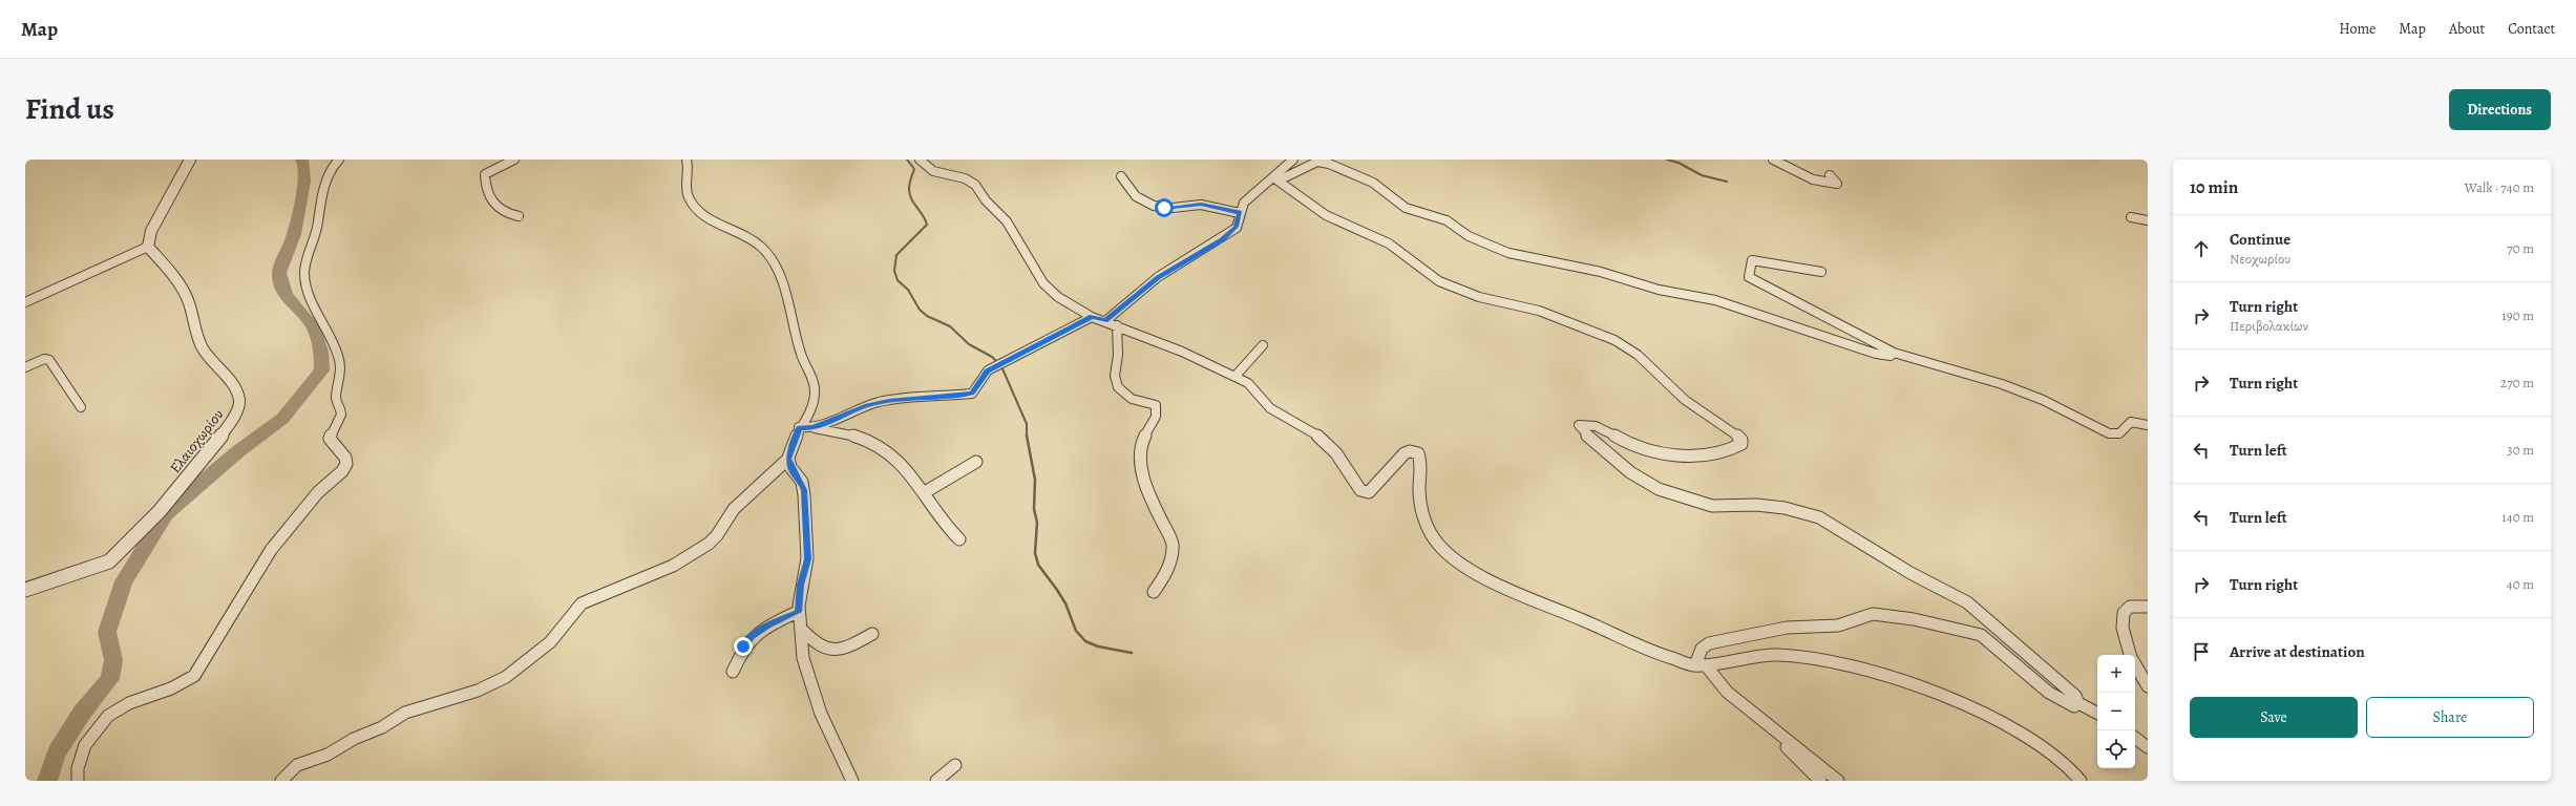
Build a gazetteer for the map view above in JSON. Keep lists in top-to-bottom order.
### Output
{
  "streets": {
    "street": ["Ελαιοχωρίου"]
  },
  "page": {
    "header": "Map",
    "nav": [
      "Home",
      "Map",
      "About",
      "Contact"
    ],
    "title": "Find us",
    "buttons": [
      "Directions",
      ["Save", "Share"]
    ],
    "heading": ["10 min", "Walk · 740 m"],
    "list": [
      ["Continue", "Νεοχωρίου", "70 m"],
      ["Turn right", "Περιβολακίων", "190 m"],
      ["Turn right", "270 m"],
      ["Turn left", "30 m"],
      ["Turn left", "140 m"],
      ["Turn right", "40 m"],
      "Arrive at destination"
    ],
    "map_buttons": ["+", "−"]
  }
}
